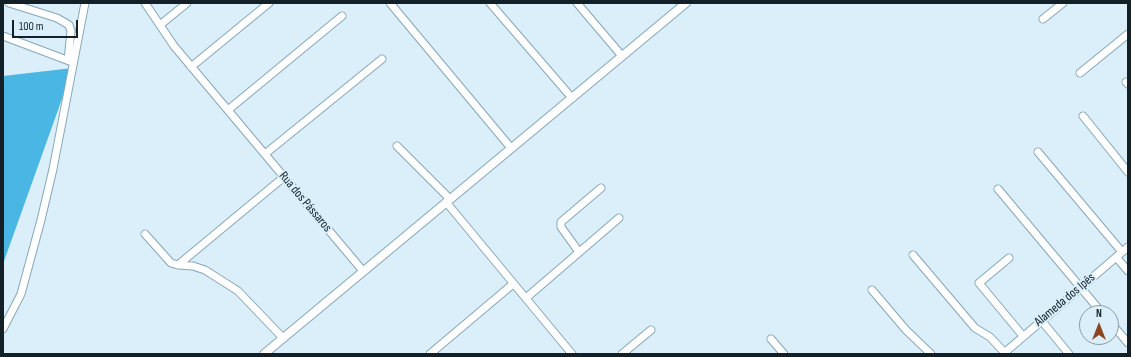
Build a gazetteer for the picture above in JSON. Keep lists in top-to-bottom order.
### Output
{
  "streets": {
    "street": ["Rua dos Pássaros", "Alameda dos Ipês"]
  },
  "scale_bar": "100 m",
  "north": "top"
}
